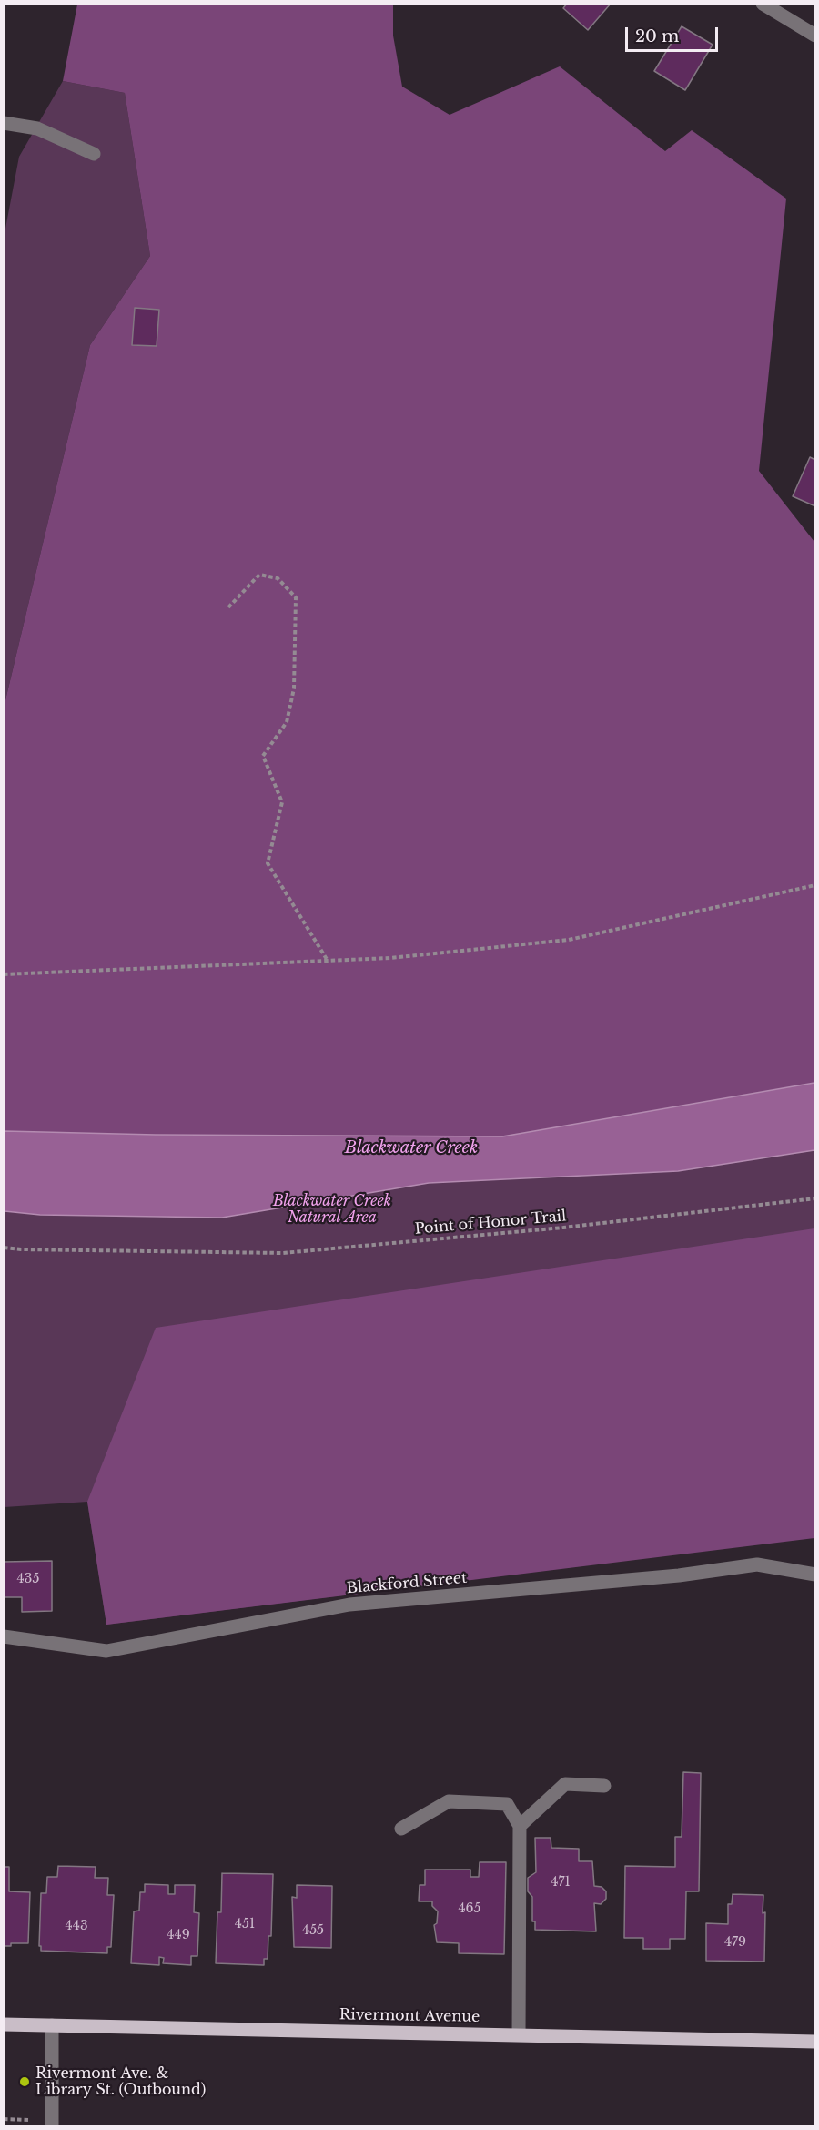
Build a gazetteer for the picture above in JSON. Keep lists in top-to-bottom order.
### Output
{
  "streets": {
    "main road": ["Rivermont Avenue"],
    "street": ["Blackford Street"],
    "path": ["Point of Honor Trail"]
  },
  "water": ["Blackwater Creek"],
  "parks": ["Blackwater Creek Natural Area"],
  "places": ["Rivermont Ave. & Library St. (Outbound)"],
  "house_numbers": [
    "435",
    "471",
    "465",
    "451",
    "443",
    "455",
    "449",
    "479"
  ],
  "scale_bar": "20 m"
}
